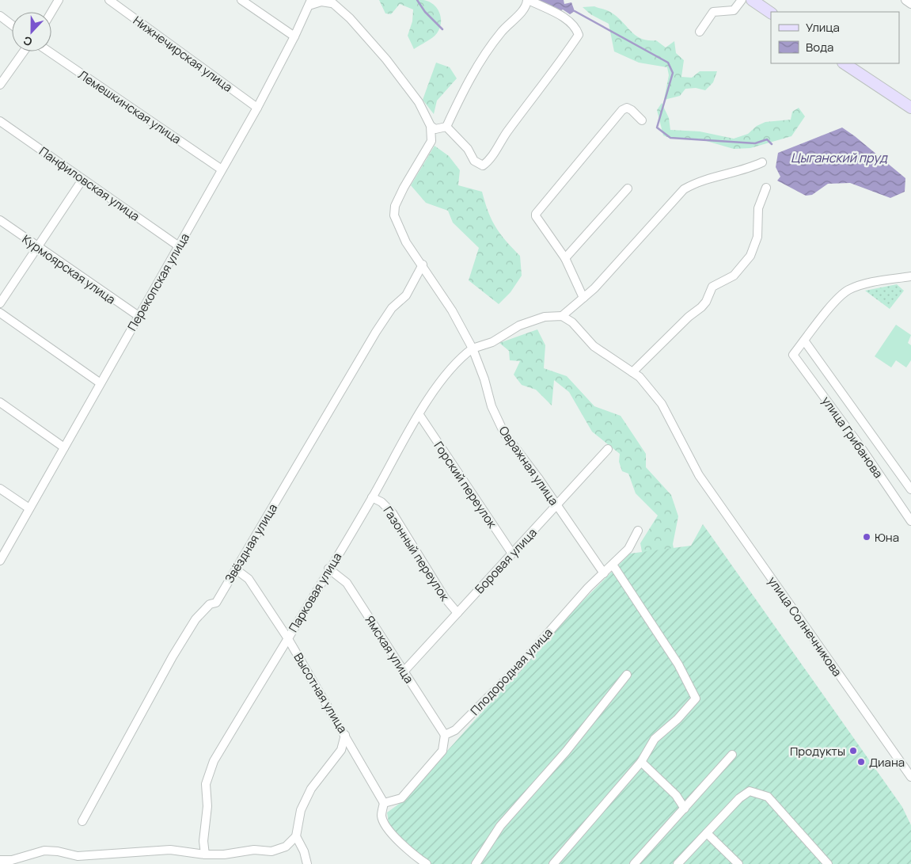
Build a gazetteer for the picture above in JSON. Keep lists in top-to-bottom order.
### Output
{
  "streets": {
    "street": [
      "Нижнечирская улица",
      "Лемешкинская улица",
      "Панфиловская улица",
      "Курмоярская улица",
      "Перекопская улица",
      "улица Грибанова",
      "Овражная улица",
      "Горский переулок",
      "Звёздная улица",
      "Газонный переулок",
      "Боровая улица",
      "Парковая улица",
      "улица Солнечникова",
      "Ямская улица",
      "Плодородная улица",
      "Высотная улица"
    ]
  },
  "crossings": [
    ["Нижнечирская улица", "Перекопская улица"],
    ["Лемешкинская улица", "Перекопская улица"],
    ["Панфиловская улица", "Перекопская улица"],
    ["Курмоярская улица", "Перекопская улица"],
    ["Овражная улица", "Звёздная улица"],
    ["Овражная улица", "Боровая улица"],
    ["Овражная улица", "Парковая улица"],
    ["Овражная улица", "Плодородная улица"],
    ["Горский переулок", "Боровая улица"],
    ["Горский переулок", "Парковая улица"],
    ["Звёздная улица", "Высотная улица"],
    ["Газонный переулок", "Боровая улица"],
    ["Газонный переулок", "Парковая улица"],
    ["Боровая улица", "Ямская улица"],
    ["Парковая улица", "Ямская улица"],
    ["Парковая улица", "Высотная улица"],
    ["Ямская улица", "Плодородная улица"]
  ],
  "water": ["Цыганский пруд"],
  "places": ["Юна", "Продукты", "Диана"],
  "legend": ["Улица", "Вода"],
  "north": "bottom"
}
